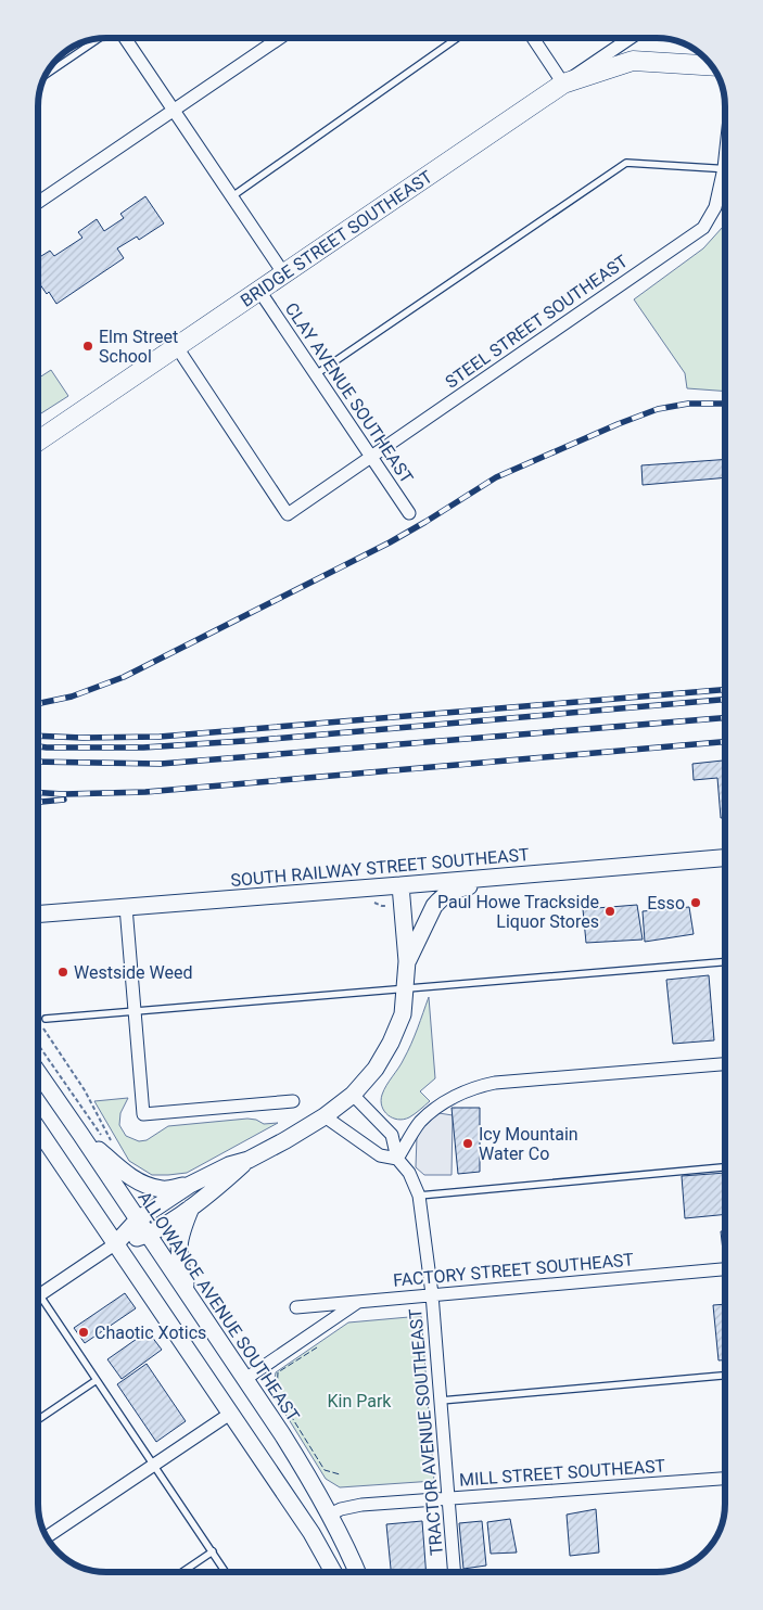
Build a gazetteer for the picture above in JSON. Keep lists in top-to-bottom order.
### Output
{
  "streets": {
    "main road": ["BRIDGE STREET SOUTHEAST"],
    "street": [
      "STEEL STREET SOUTHEAST",
      "CLAY AVENUE SOUTHEAST",
      "SOUTH RAILWAY STREET SOUTHEAST",
      "FACTORY STREET SOUTHEAST",
      "ALLOWANCE AVENUE SOUTHEAST",
      "TRACTOR AVENUE SOUTHEAST",
      "MILL STREET SOUTHEAST"
    ]
  },
  "crossings": [
    ["BRIDGE STREET SOUTHEAST", "STEEL STREET SOUTHEAST"],
    ["BRIDGE STREET SOUTHEAST", "CLAY AVENUE SOUTHEAST"],
    ["STEEL STREET SOUTHEAST", "CLAY AVENUE SOUTHEAST"],
    ["FACTORY STREET SOUTHEAST", "TRACTOR AVENUE SOUTHEAST"],
    ["ALLOWANCE AVENUE SOUTHEAST", "MILL STREET SOUTHEAST"],
    ["TRACTOR AVENUE SOUTHEAST", "MILL STREET SOUTHEAST"]
  ],
  "parks": ["Kin Park"],
  "places": [
    "Elm Street School",
    "Esso",
    "Paul Howe Trackside Liquor Stores",
    "Westside Weed",
    "Icy Mountain Water Co",
    "Chaotic Xotics"
  ]
}
